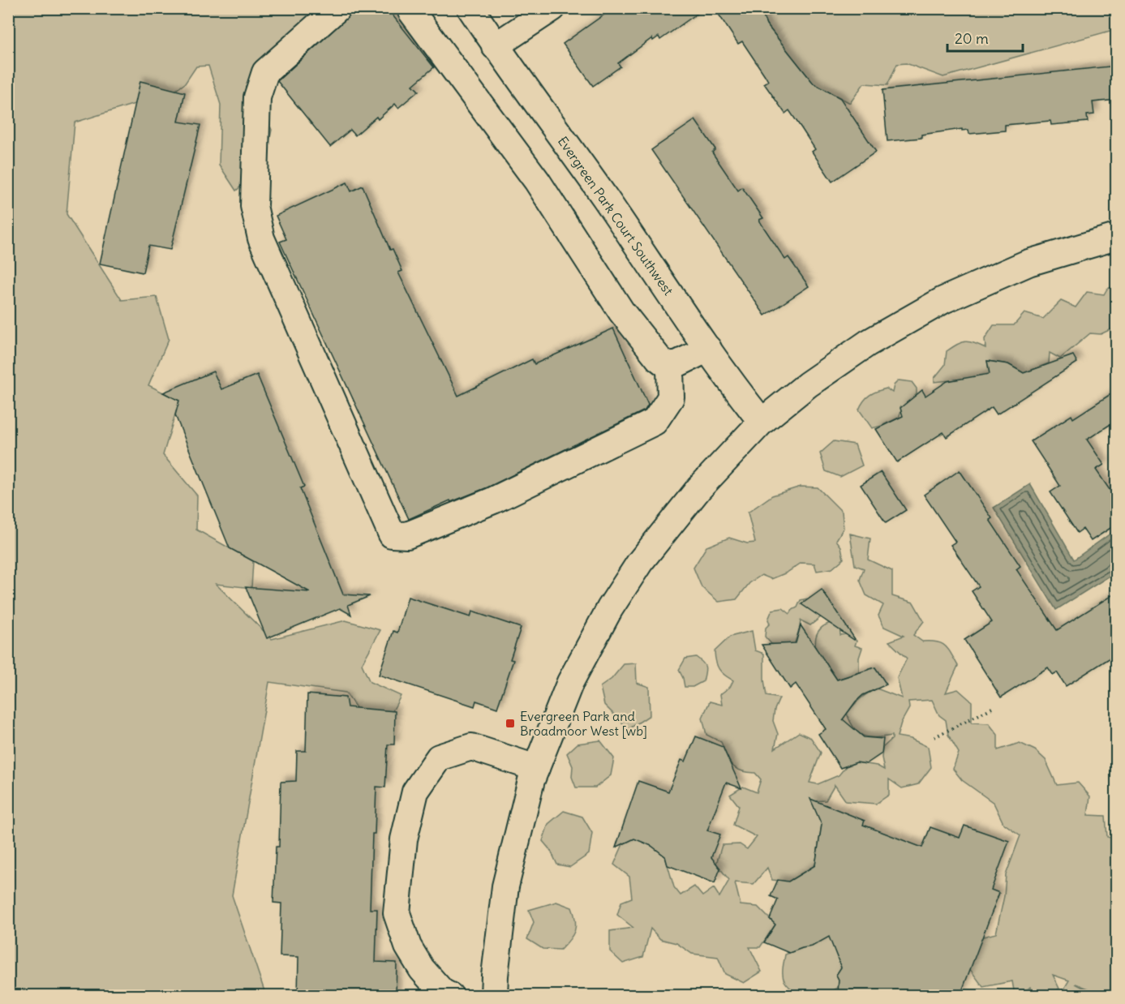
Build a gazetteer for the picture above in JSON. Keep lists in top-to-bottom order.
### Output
{
  "streets": {
    "street": ["Evergreen Park Court Southwest"]
  },
  "places": {
    "transit": ["Evergreen Park and Broadmoor West [wb]"]
  },
  "scale_bar": "20 m"
}
